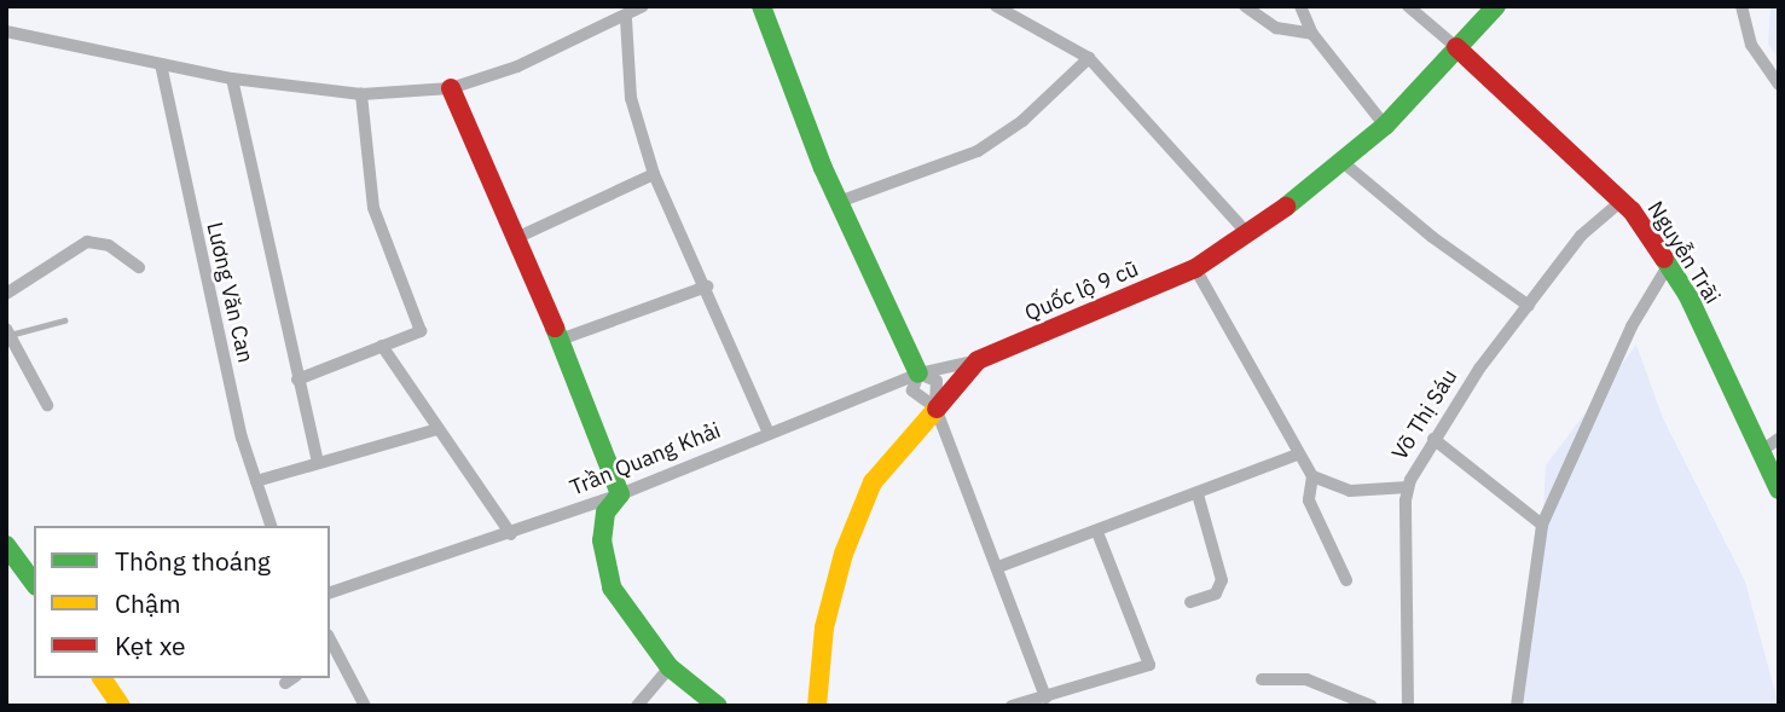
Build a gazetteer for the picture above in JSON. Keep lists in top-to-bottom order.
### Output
{
  "streets": {
    "street": [
      "Nguyễn Trãi",
      "Quốc lộ 9 cũ",
      "Lương Văn Can",
      "Võ Thị Sáu",
      "Trần Quang Khải"
    ]
  },
  "crossings": [
    ["Nguyễn Trãi", "Quốc lộ 9 cũ"],
    ["Nguyễn Trãi", "Võ Thị Sáu"],
    ["Quốc lộ 9 cũ", "Trần Quang Khải"]
  ],
  "legend": ["Thông thoáng", "Chậm", "Kẹt xe"]
}
